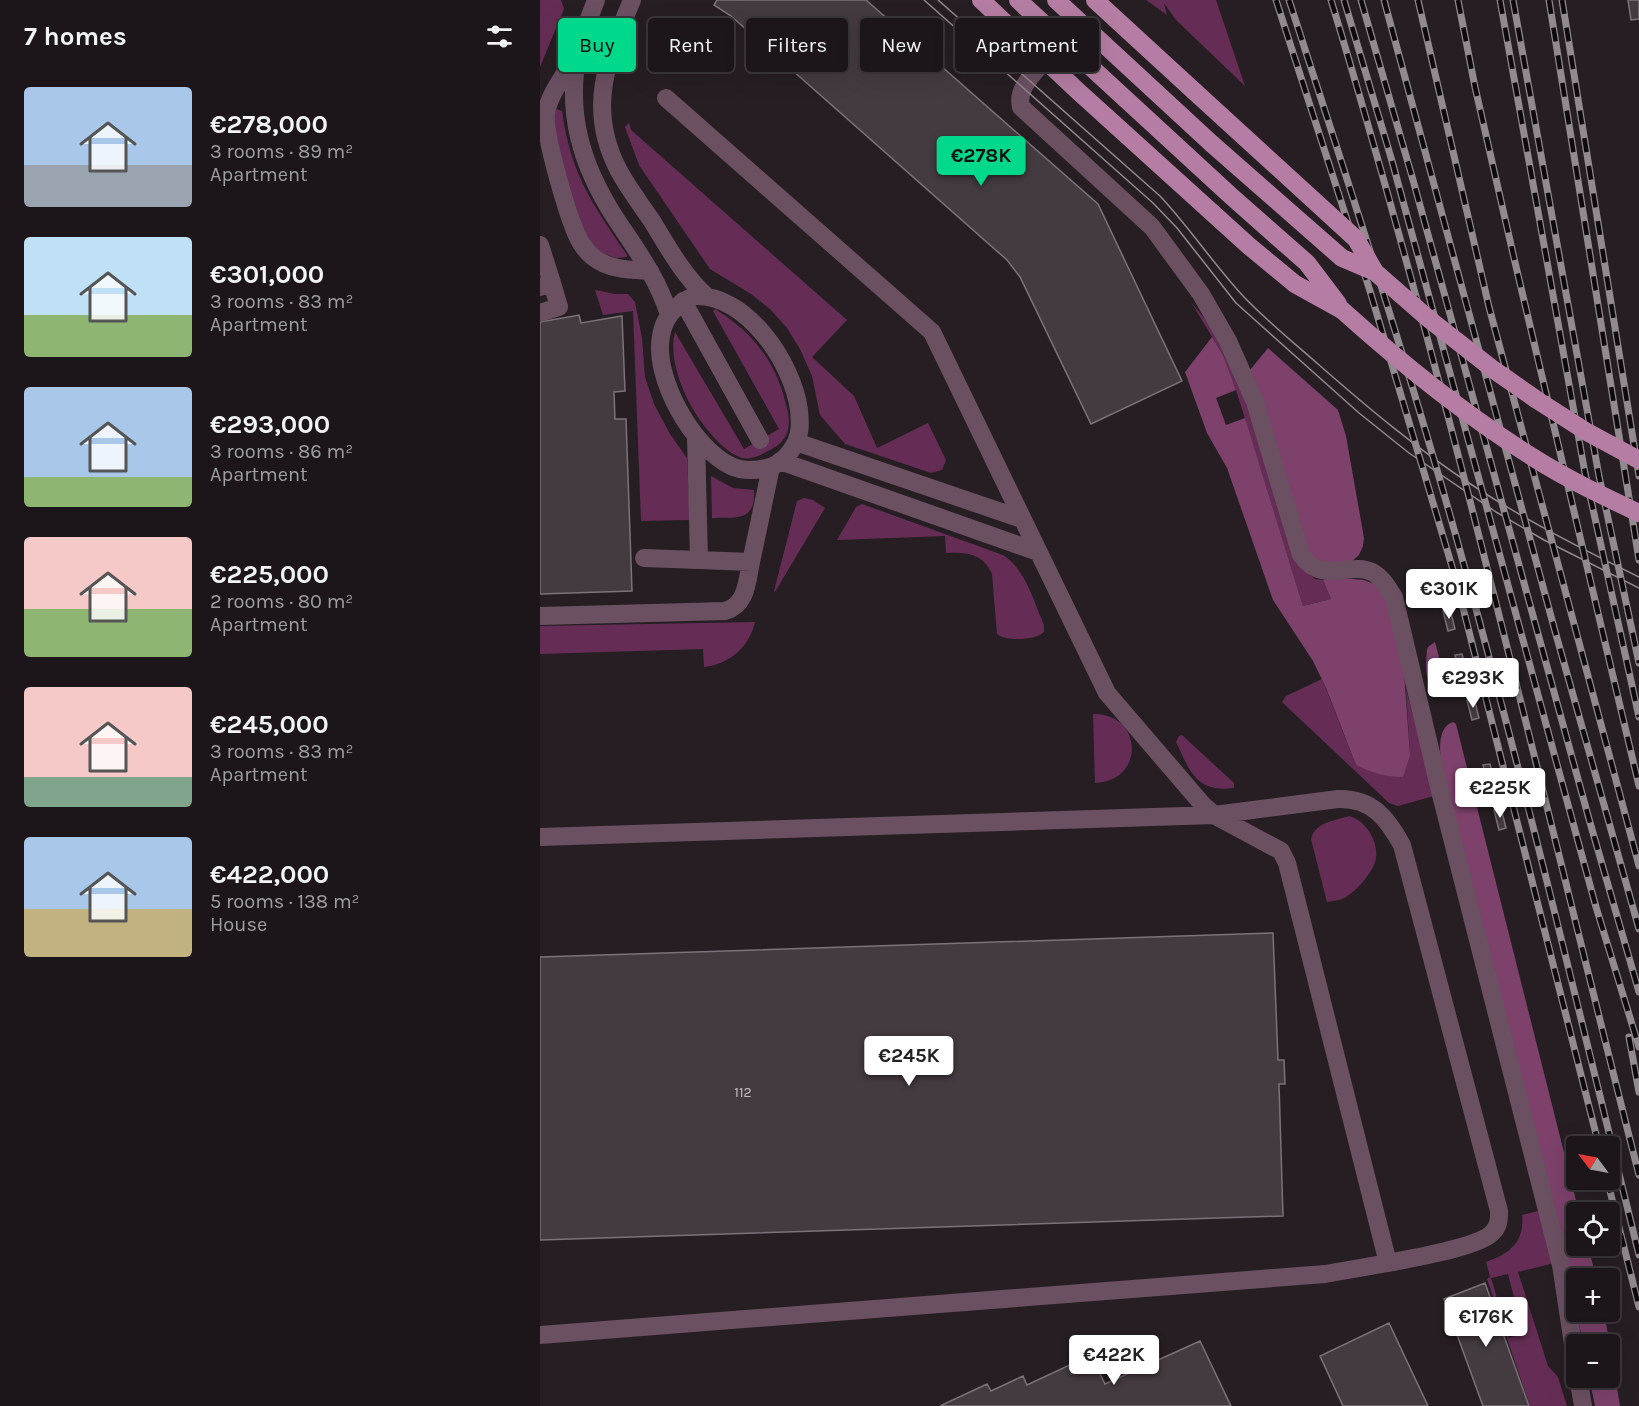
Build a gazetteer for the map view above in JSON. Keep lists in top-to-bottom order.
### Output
{
  "house_numbers": ["112"],
  "north": "top left",
  "page": {
    "heading": "7 homes",
    "chip": [
      "Buy",
      "Rent",
      "Filters",
      "New",
      "Apartment"
    ],
    "list": [
      {
        "name": "€278,000",
        "note": "3 rooms · 89 m² · Apartment"
      },
      {
        "name": "€301,000",
        "note": "3 rooms · 83 m² · Apartment"
      },
      {
        "name": "€293,000",
        "note": "3 rooms · 86 m² · Apartment"
      },
      {
        "name": "€225,000",
        "note": "2 rooms · 80 m² · Apartment"
      },
      {
        "name": "€245,000",
        "note": "3 rooms · 83 m² · Apartment"
      },
      {
        "name": "€422,000",
        "note": "5 rooms · 138 m² · House"
      }
    ],
    "price": [
      "€278K",
      "€301K",
      "€293K",
      "€225K",
      "€245K",
      "€176K",
      "€422K"
    ],
    "map_buttons": ["+", "−"]
  }
}
